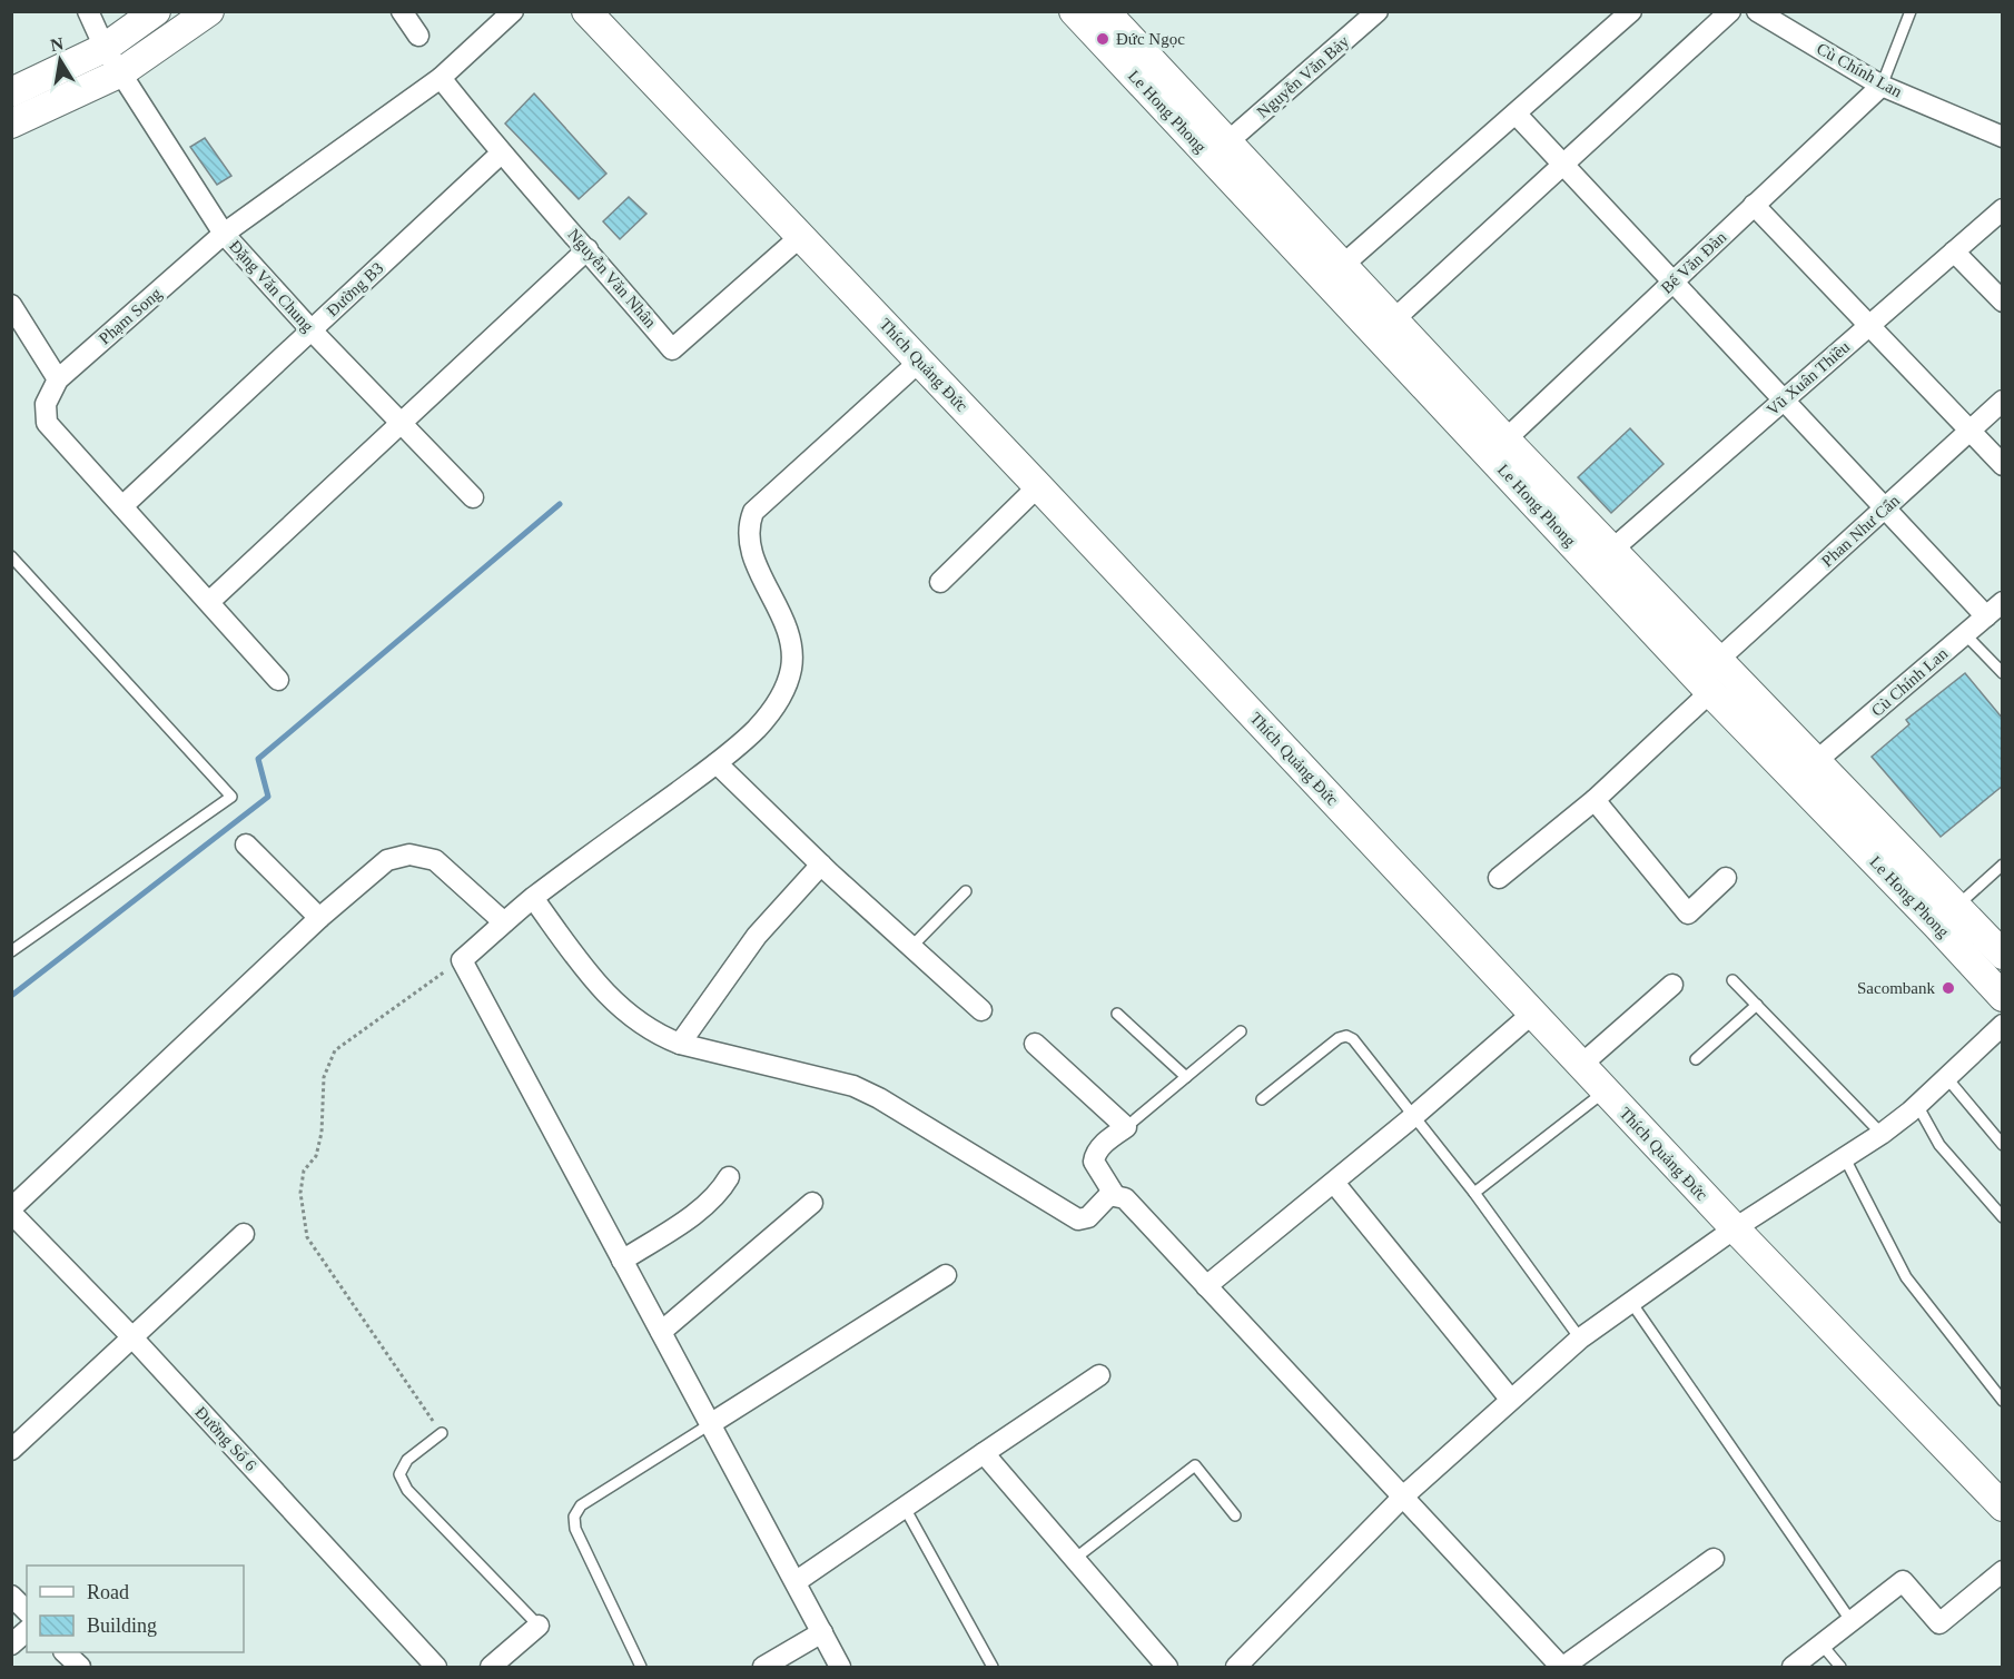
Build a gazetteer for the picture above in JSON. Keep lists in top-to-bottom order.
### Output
{
  "streets": {
    "main road": ["Le Hong Phong", "Thích Quảng Đức"],
    "street": [
      "Cù Chính Lan",
      "Nguyễn Văn Bảy",
      "Bế Văn Đàn",
      "Nguyễn Văn Nhân",
      "Đặng Văn Chung",
      "Đường B3",
      "Phạm Song",
      "Vũ Xuân Thiều",
      "Phan Như Cẩn",
      "Đường Số 6"
    ]
  },
  "crossings": [
    ["Cù Chính Lan", "Le Hong Phong"],
    ["Cù Chính Lan", "Bế Văn Đàn"],
    ["Nguyễn Văn Bảy", "Le Hong Phong"],
    ["Le Hong Phong", "Bế Văn Đàn"],
    ["Le Hong Phong", "Vũ Xuân Thiều"],
    ["Le Hong Phong", "Phan Như Cẩn"],
    ["Nguyễn Văn Nhân", "Đường B3"],
    ["Nguyễn Văn Nhân", "Phạm Song"],
    ["Nguyễn Văn Nhân", "Thích Quảng Đức"],
    ["Đặng Văn Chung", "Đường B3"],
    ["Đặng Văn Chung", "Phạm Song"],
    ["Đường B3", "Phạm Song"]
  ],
  "places": ["Đức Ngọc", "Sacombank"],
  "legend": ["Road", "Building"],
  "north": "top"
}
